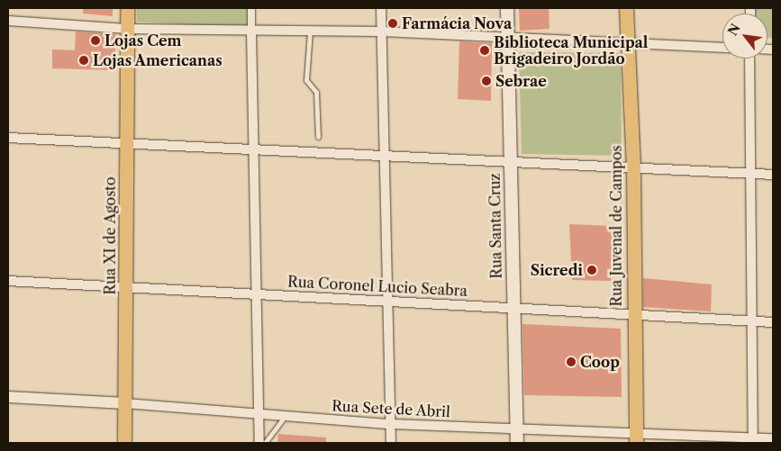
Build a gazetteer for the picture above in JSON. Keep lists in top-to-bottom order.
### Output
{
  "streets": {
    "main road": ["Rua Santa Cruz", "Rua Juvenal de Campos", "Rua XI de Agosto"],
    "street": ["Rua Coronel Lucio Seabra", "Rua Sete de Abril"]
  },
  "crossings": [
    ["Rua Santa Cruz", "Rua Coronel Lucio Seabra"],
    ["Rua Santa Cruz", "Rua Sete de Abril"],
    ["Rua Juvenal de Campos", "Rua Coronel Lucio Seabra"],
    ["Rua Juvenal de Campos", "Rua Sete de Abril"],
    ["Rua XI de Agosto", "Rua Coronel Lucio Seabra"],
    ["Rua XI de Agosto", "Rua Sete de Abril"]
  ],
  "places": [
    "Farmácia Nova",
    "Lojas Cem",
    "Biblioteca Municipal Brigadeiro Jordão",
    "Lojas Americanas",
    "Sebrae",
    "Sicredi",
    "Coop"
  ],
  "north": "top left"
}
